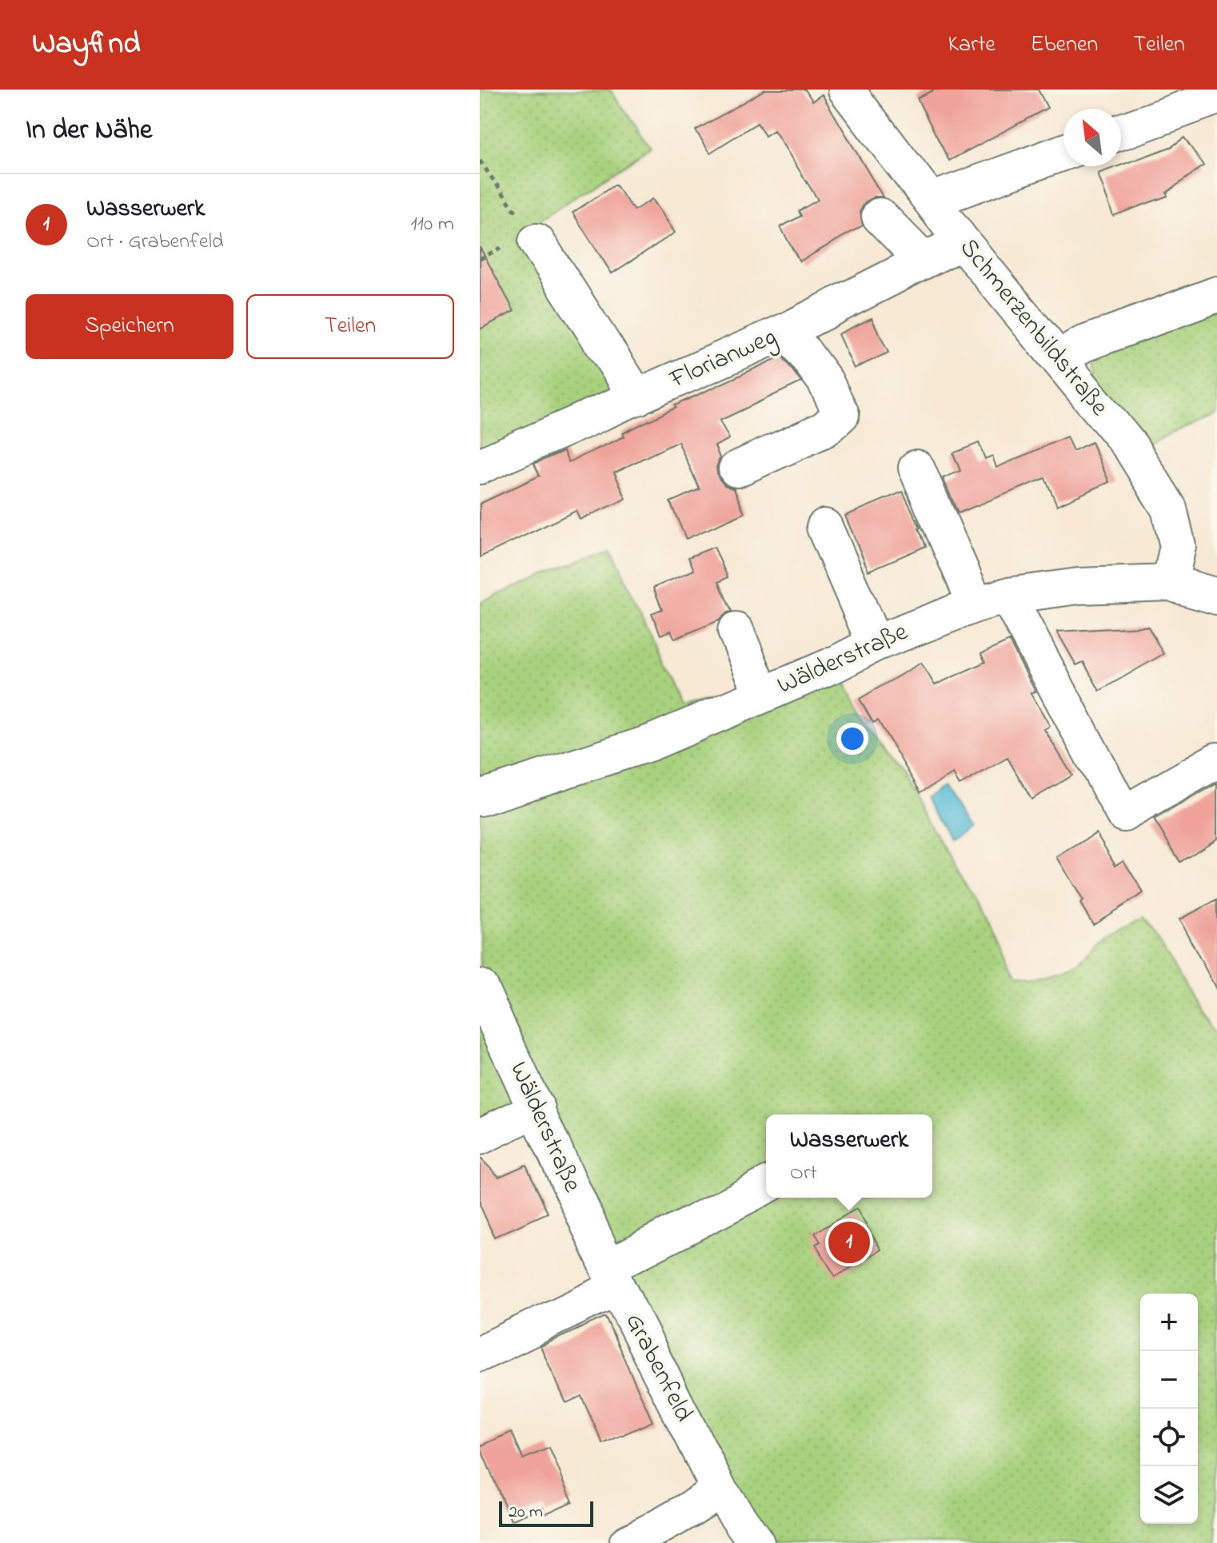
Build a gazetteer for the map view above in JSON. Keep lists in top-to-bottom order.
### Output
{
  "streets": {
    "street": [
      "Schmerzenbildstraße",
      "Florianweg",
      "Wälderstraße",
      "Grabenfeld"
    ]
  },
  "crossings": [
    ["Schmerzenbildstraße", "Florianweg"],
    ["Schmerzenbildstraße", "Wälderstraße"],
    ["Wälderstraße", "Grabenfeld"]
  ],
  "scale_bar": "20 m",
  "north": "top left",
  "page": {
    "header": "Wayfind",
    "nav": ["Karte", "Ebenen", "Teilen"],
    "heading": "In der Nähe",
    "list": [
      {
        "mark": "1",
        "name": "Wasserwerk",
        "note": "Ort · Grabenfeld",
        "value": "110 m"
      }
    ],
    "buttons": ["Speichern", "Teilen"],
    "popup": ["Wasserwerk", "Ort"],
    "pins": "1",
    "map_buttons": ["+", "−"],
    "scale": "20 m"
  }
}
